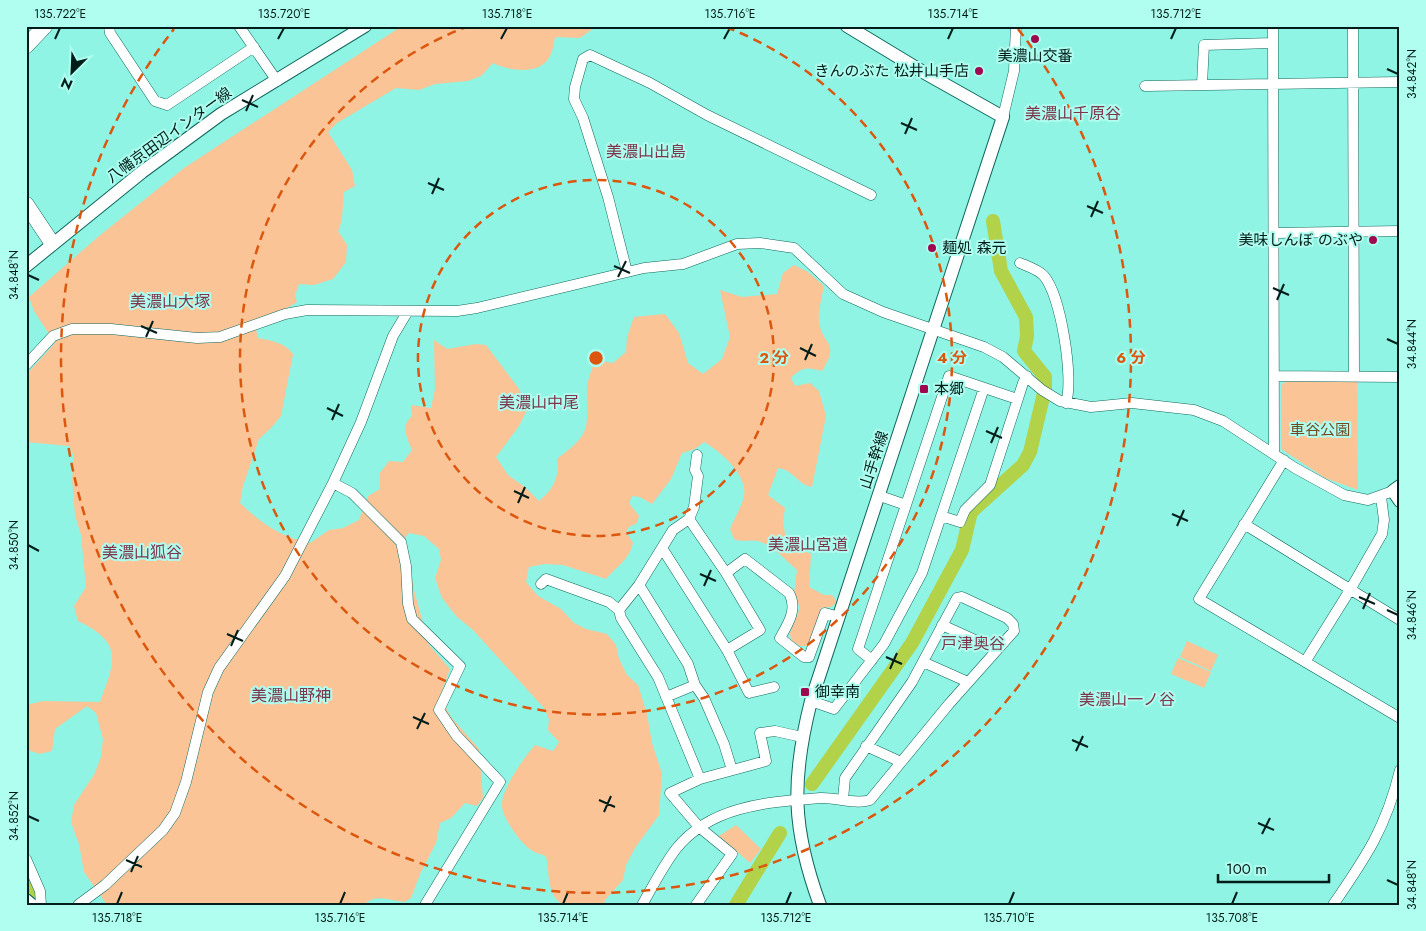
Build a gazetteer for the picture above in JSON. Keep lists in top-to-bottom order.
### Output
{
  "streets": {
    "main road": ["八幡京田辺インター線", "山手幹線"]
  },
  "districts": [
    "美濃山千原谷",
    "美濃山出島",
    "美濃山大塚",
    "美濃山中尾",
    "美濃山宮道",
    "美濃山狐谷",
    "戸津奥谷",
    "美濃山野神",
    "美濃山一ノ谷"
  ],
  "parks": ["車谷公園"],
  "places": {
    "other": [
      "美濃山交番",
      "きんのぶた 松井山手店",
      "美味しんぼ のぶや",
      "麺処 森元"
    ],
    "transit": ["本郷", "御幸南"]
  },
  "scale_bar": "100 m",
  "north": "bottom left",
  "coordinates": [
    "135.722°E",
    "135.720°E",
    "135.718°E",
    "135.716°E",
    "135.714°E",
    "135.712°E",
    "34.842°N",
    "34.848°N",
    "34.844°N",
    "34.850°N",
    "34.846°N",
    "34.852°N",
    "135.710°E",
    "135.708°E"
  ],
  "rings": ["2 分", "4 分", "6 分"]
}
